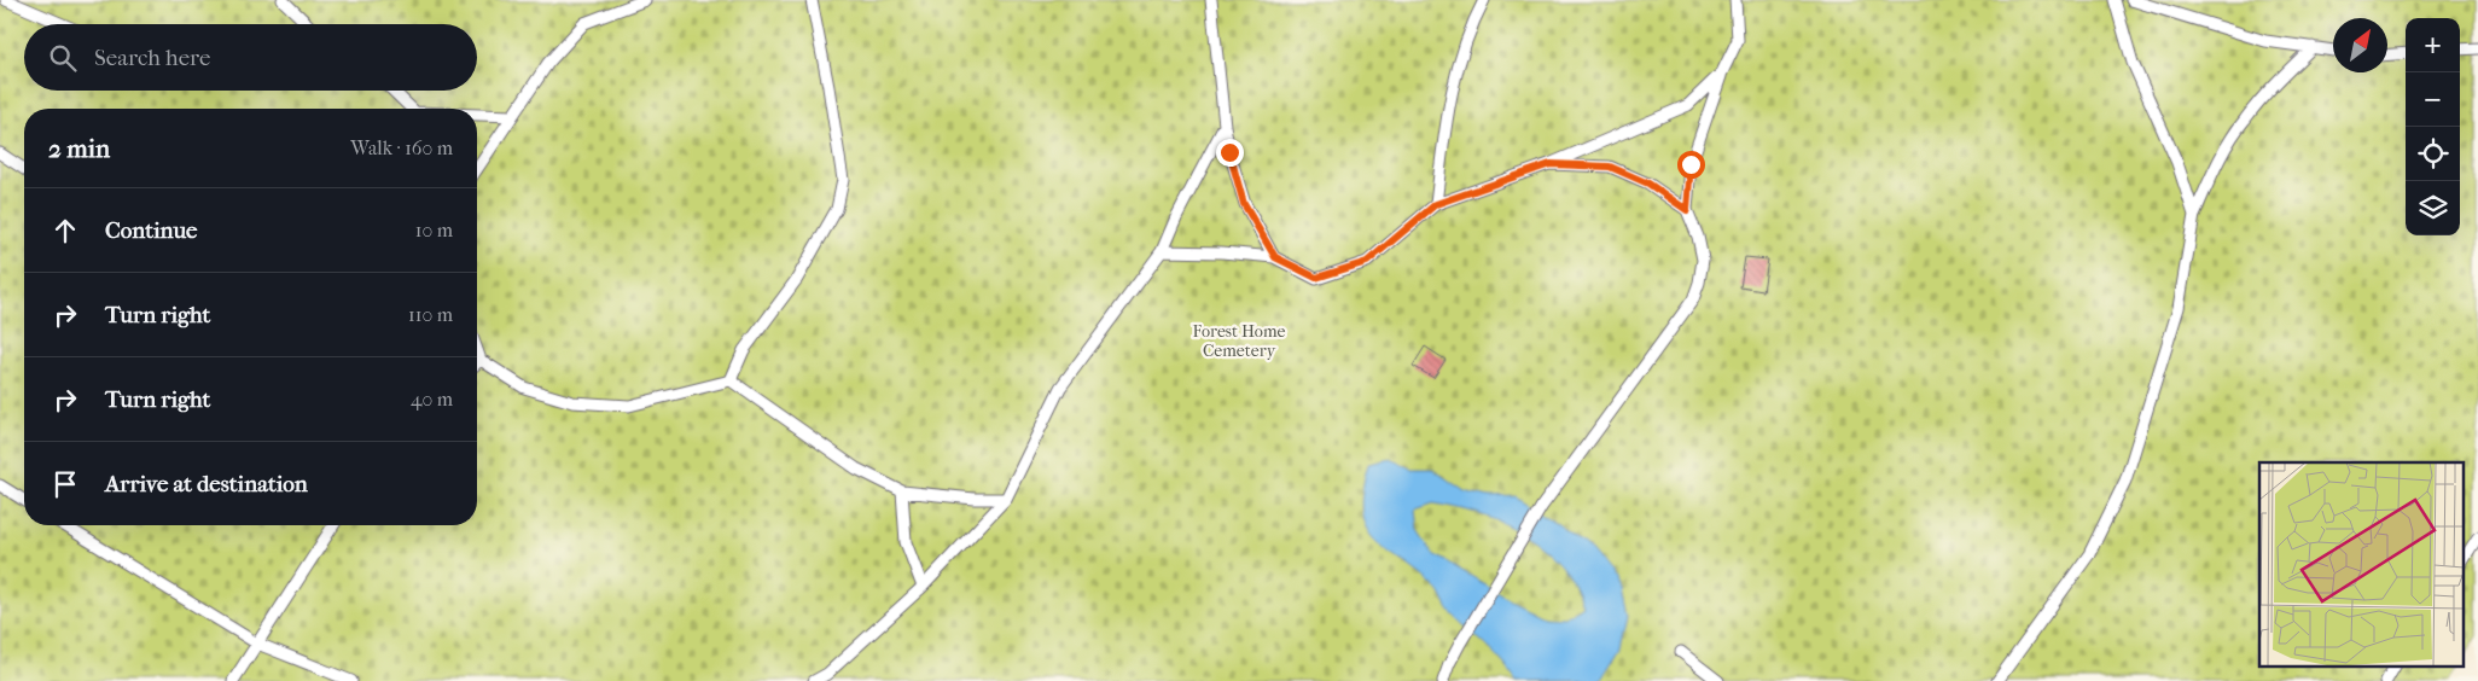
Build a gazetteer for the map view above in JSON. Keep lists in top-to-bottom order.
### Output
{
  "parks": ["Forest Home Cemetery"],
  "north": "top right",
  "page": {
    "map_buttons": ["+", "−"],
    "search": "Search here",
    "heading": ["2 min", "Walk · 160 m"],
    "list": [
      ["Continue", "10 m"],
      ["Turn right", "110 m"],
      ["Turn right", "40 m"],
      "Arrive at destination"
    ]
  }
}
